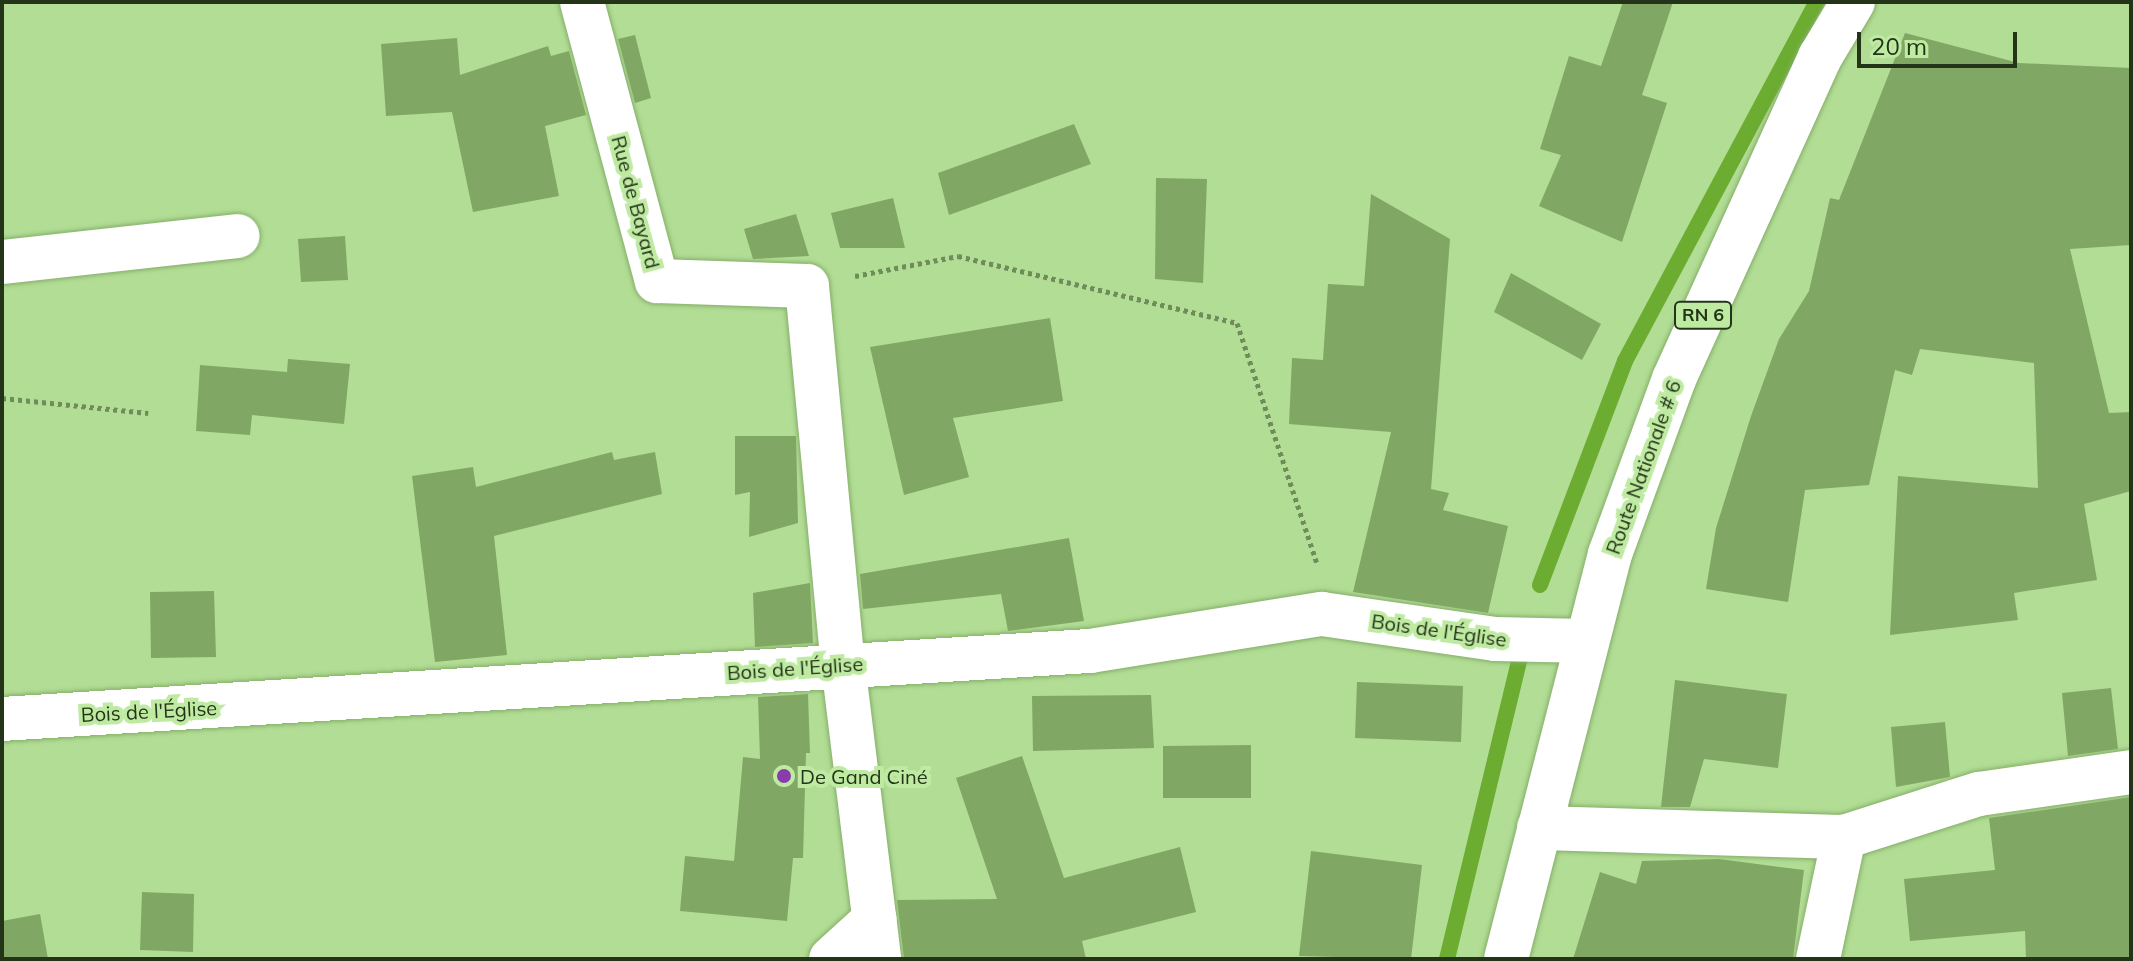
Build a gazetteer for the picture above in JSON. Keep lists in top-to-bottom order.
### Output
{
  "streets": {
    "street": [
      "Rue de Bayard",
      "RN 6",
      "Route Nationale # 6",
      "Bois de l'Église"
    ]
  },
  "crossings": [
    ["Route Nationale # 6", "Bois de l'Église"]
  ],
  "places": ["De Gand Ciné"],
  "scale_bar": "20 m"
}
